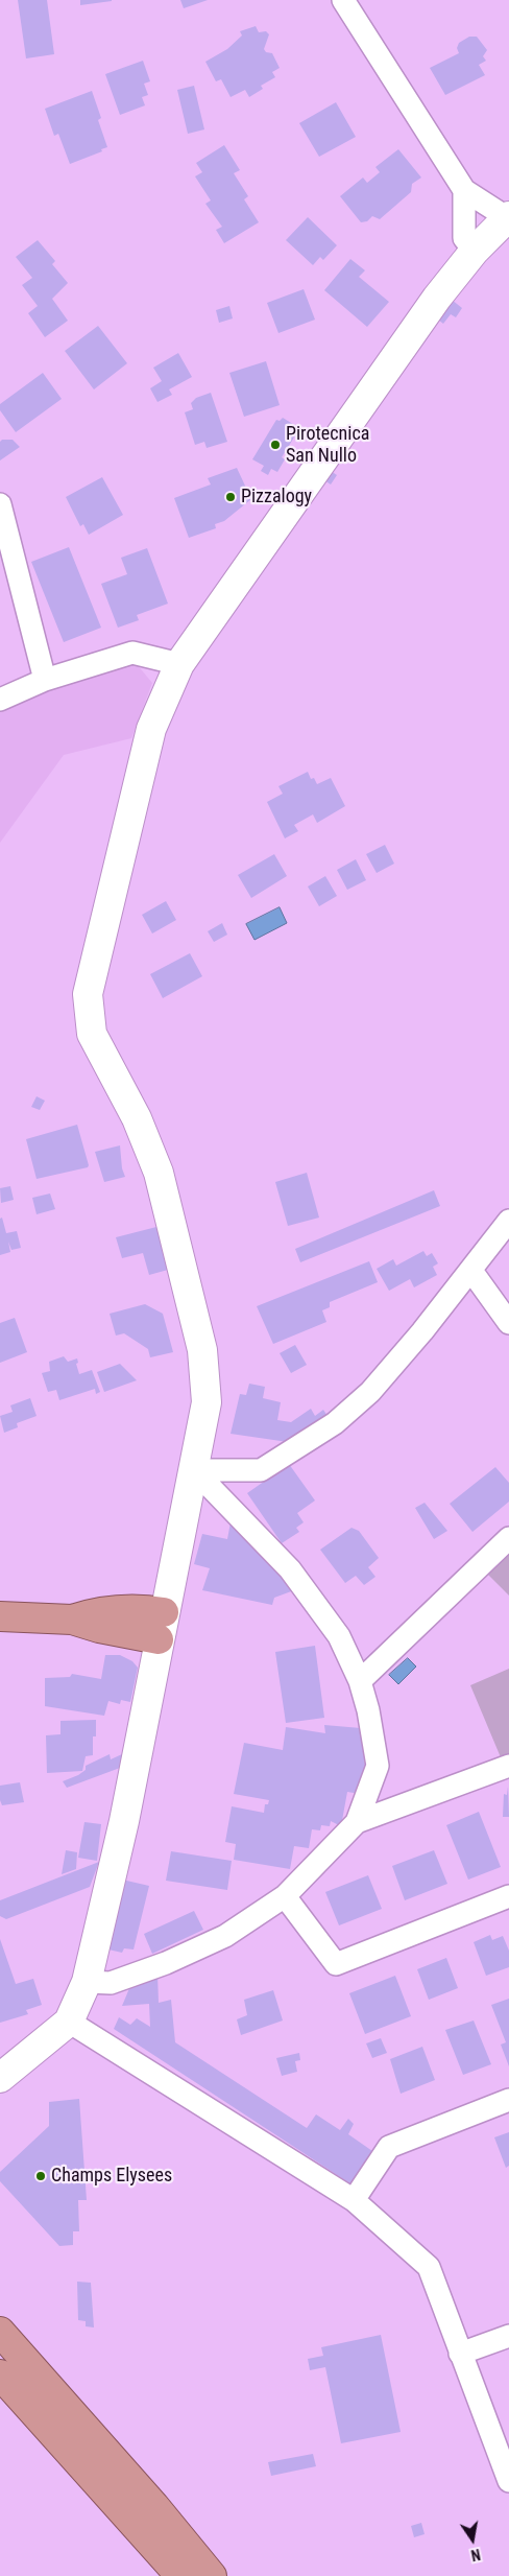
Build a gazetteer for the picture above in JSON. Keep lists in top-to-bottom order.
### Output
{
  "places": ["Pirotecnica San Nullo", "Pizzalogy", "Champs Elysees"],
  "north": "bottom"
}
